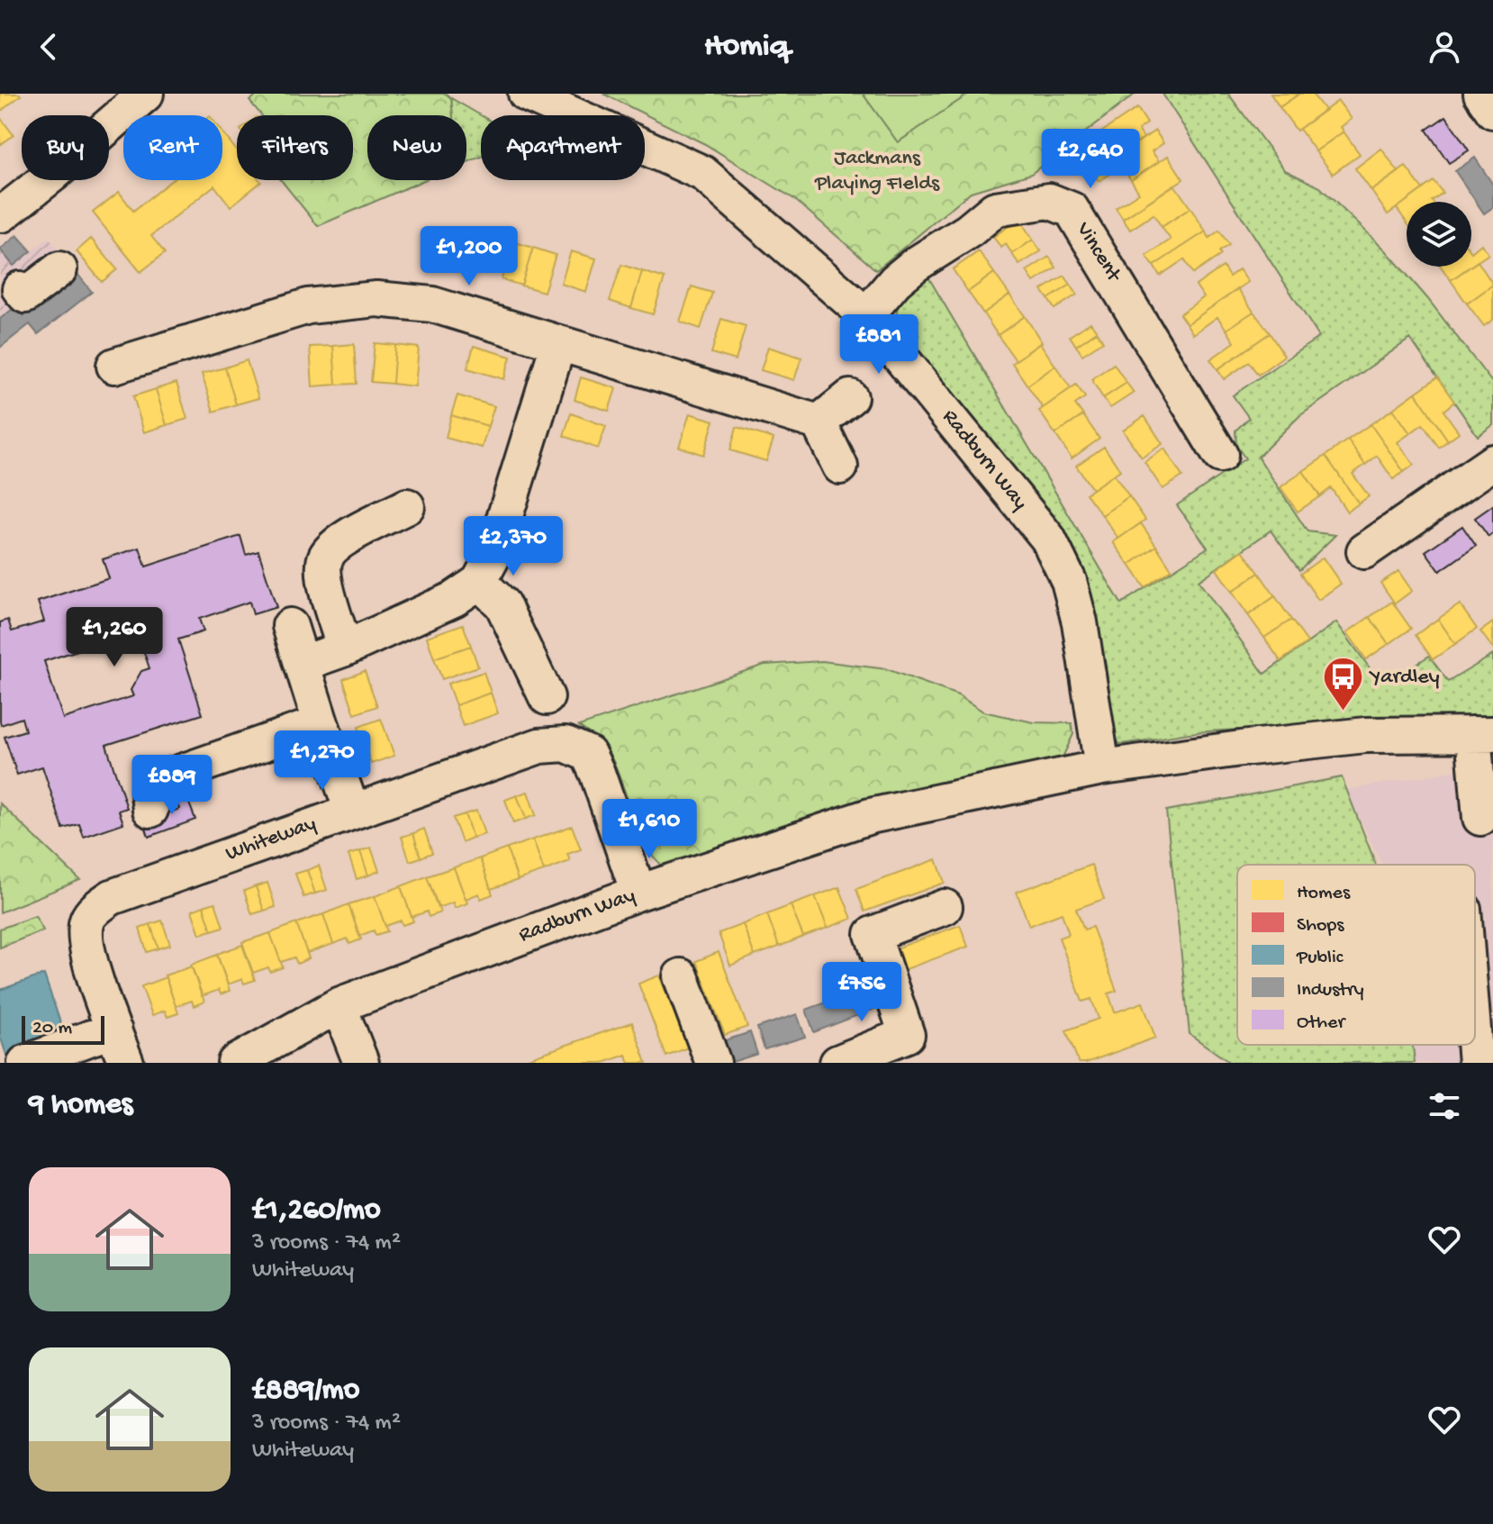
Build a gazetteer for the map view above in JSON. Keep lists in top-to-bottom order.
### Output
{
  "streets": {
    "street": ["Vincent", "Radburn Way", "Whiteway"]
  },
  "crossings": [
    ["Vincent", "Radburn Way"],
    ["Radburn Way", "Whiteway"]
  ],
  "parks": ["Jackmans Playing FIelds"],
  "places": {
    "bus stop": ["Yardley"]
  },
  "legend": [
    "Homes",
    "Shops",
    "Public",
    "Industry",
    "Other"
  ],
  "scale_bar": "20 m",
  "page": {
    "header": "Homiq",
    "chip": [
      "Buy",
      "Rent",
      "Filters",
      "New",
      "Apartment"
    ],
    "price": [
      "£2,640",
      "£1,200",
      "£881",
      "£2,370",
      "£1,260",
      "£1,270",
      "£889",
      "£1,610",
      "£756"
    ],
    "scale": "20 m",
    "heading": "9 homes",
    "list": [
      {
        "name": "£1,260/mo",
        "note": "3 rooms · 74 m² · Whiteway"
      },
      {
        "name": "£889/mo",
        "note": "3 rooms · 74 m² · Whiteway"
      }
    ]
  }
}
